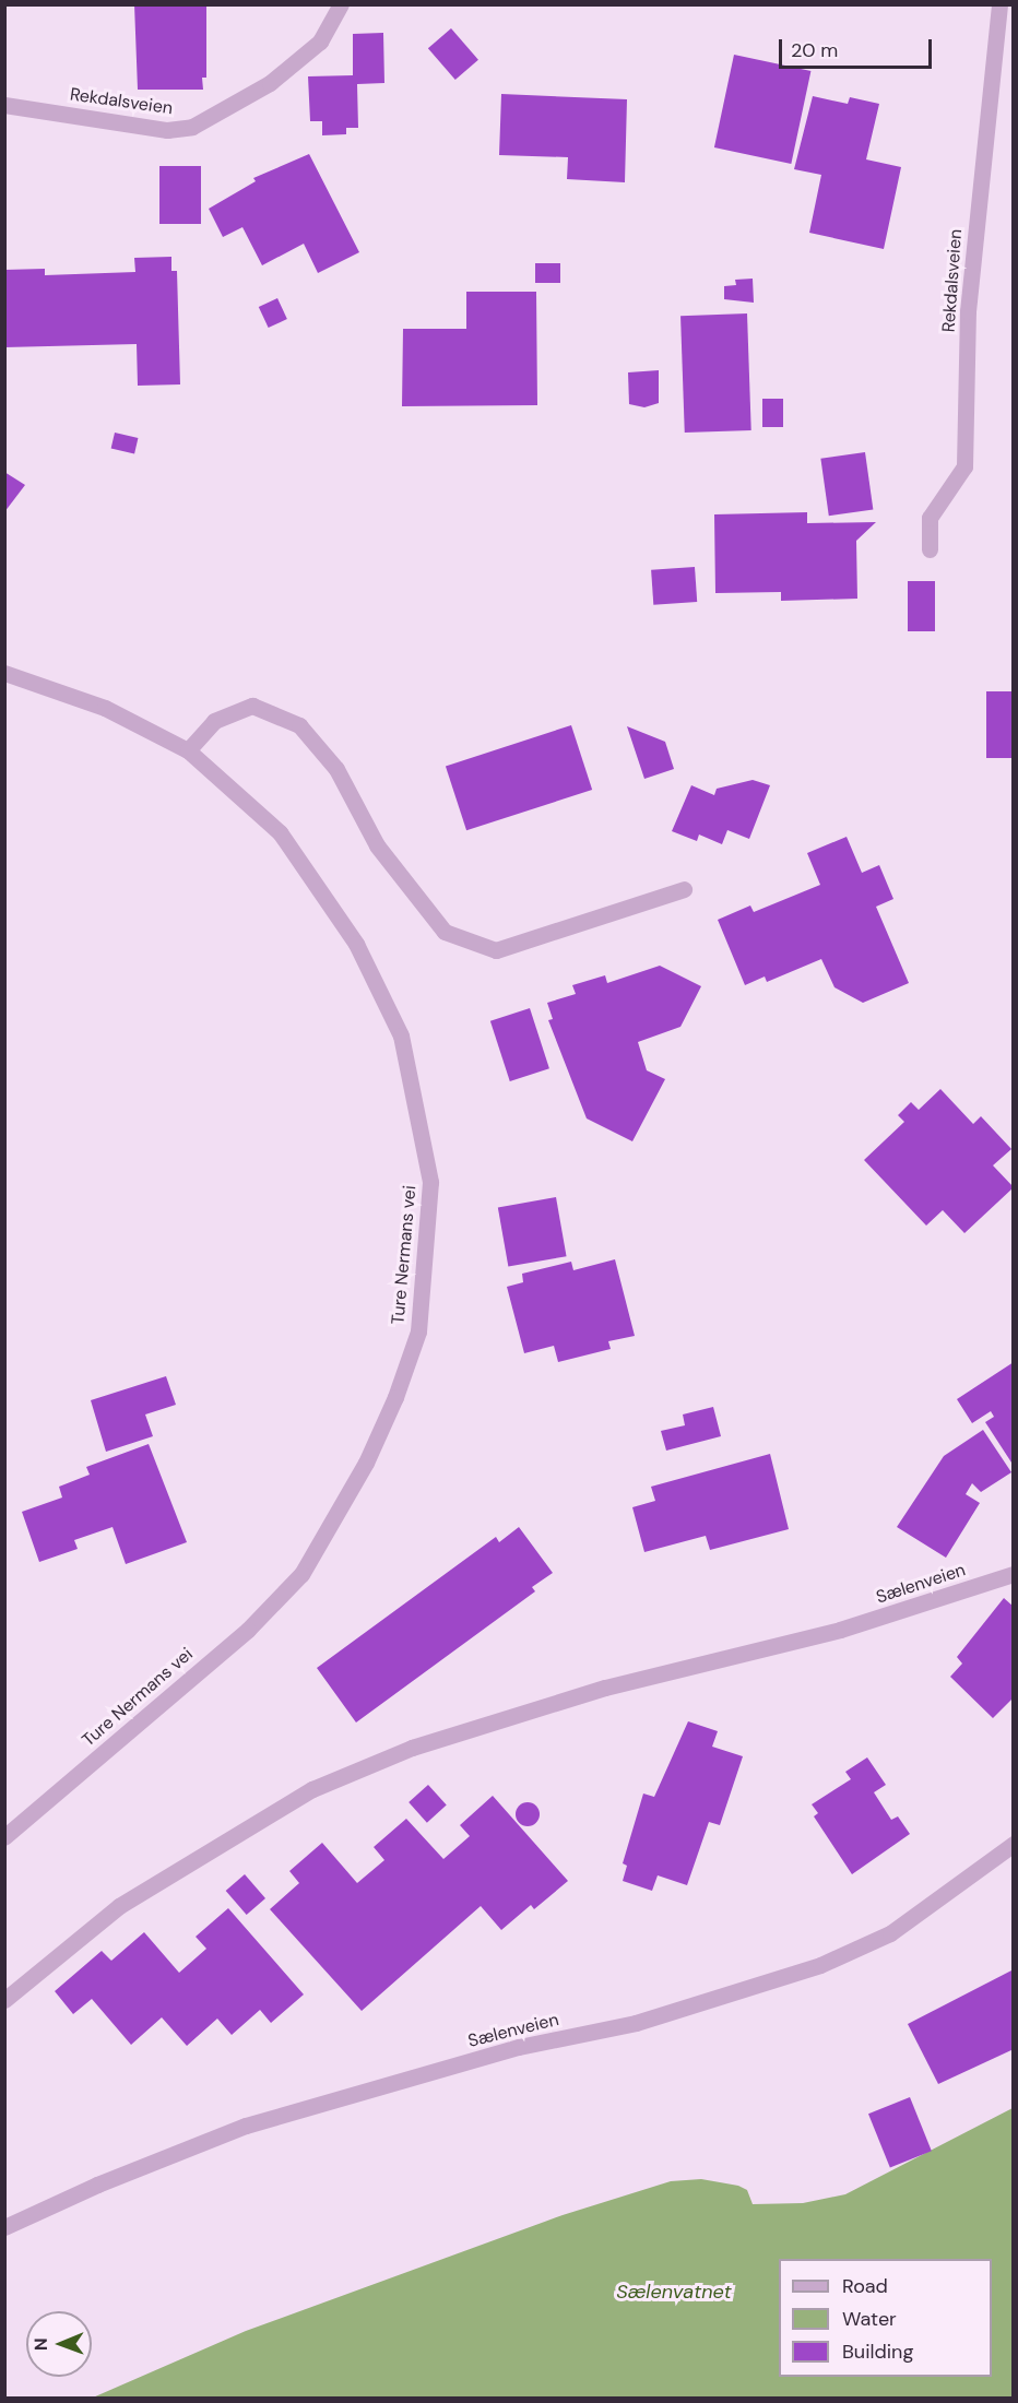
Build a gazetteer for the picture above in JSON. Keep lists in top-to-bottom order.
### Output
{
  "streets": {
    "street": ["Rekdalsveien", "Ture Nermans vei", "Sælenveien"]
  },
  "water": ["Sælenvatnet"],
  "legend": ["Road", "Water", "Building"],
  "scale_bar": "20 m",
  "north": "left"
}
